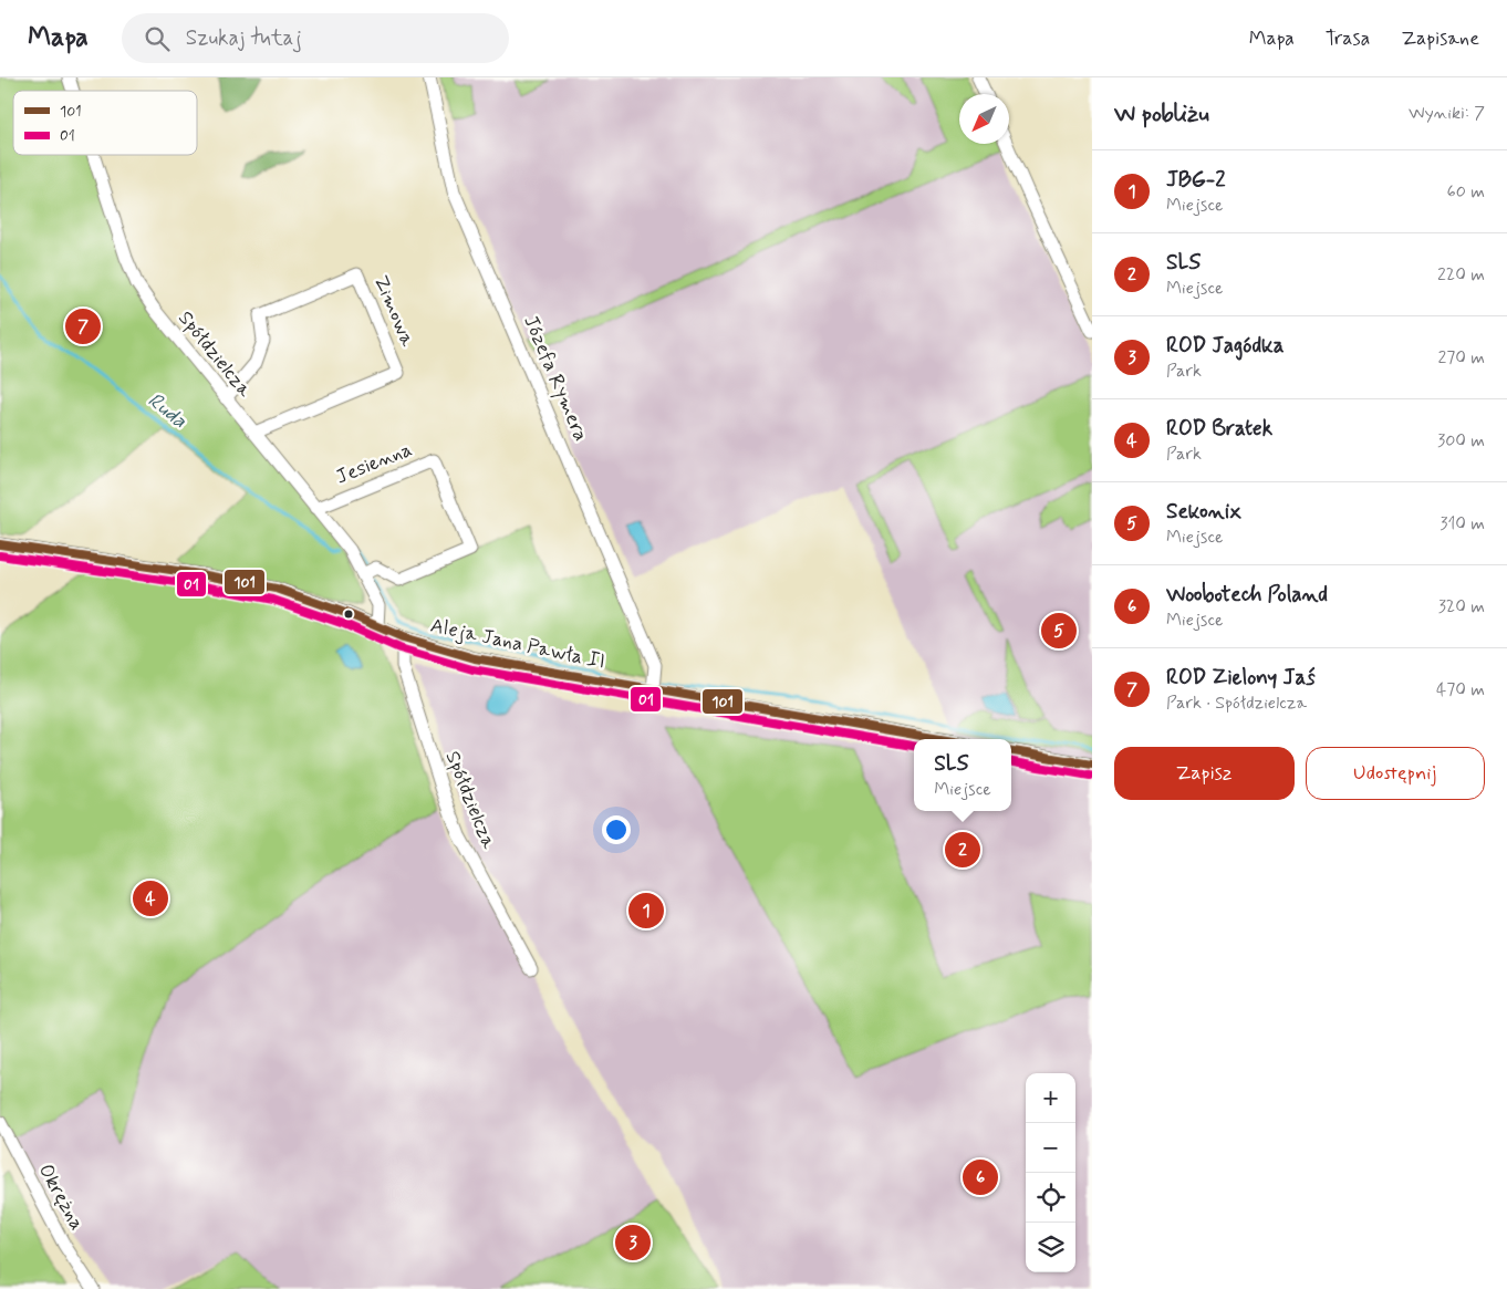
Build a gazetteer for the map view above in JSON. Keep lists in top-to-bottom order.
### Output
{
  "streets": {
    "street": [
      "Zimowa",
      "Spółdzielcza",
      "Józefa Rymera",
      "Jesienna",
      "Aleja Jana Pawła II",
      "Okrężna"
    ]
  },
  "crossings": [
    ["Zimowa", "Spółdzielcza"],
    ["Spółdzielcza", "Jesienna"],
    ["Spółdzielcza", "Aleja Jana Pawła II"],
    ["Józefa Rymera", "Aleja Jana Pawła II"]
  ],
  "water": ["Ruda"],
  "lines": ["transit line 101", "transit line 01"],
  "legend": ["101", "01"],
  "north": "bottom left",
  "page": {
    "header": "Mapa",
    "search": "Szukaj tutaj",
    "nav": ["Mapa", "Trasa", "Zapisane"],
    "heading": ["W pobliżu", "Wyniki: 7"],
    "list": [
      {
        "mark": "1",
        "name": "JBG-2",
        "note": "Miejsce",
        "value": "60 m"
      },
      {
        "mark": "2",
        "name": "SLS",
        "note": "Miejsce",
        "value": "220 m"
      },
      {
        "mark": "3",
        "name": "ROD Jagódka",
        "note": "Park",
        "value": "270 m"
      },
      {
        "mark": "4",
        "name": "ROD Bratek",
        "note": "Park",
        "value": "300 m"
      },
      {
        "mark": "5",
        "name": "Sekonix",
        "note": "Miejsce",
        "value": "310 m"
      },
      {
        "mark": "6",
        "name": "Woobotech Poland",
        "note": "Miejsce",
        "value": "320 m"
      },
      {
        "mark": "7",
        "name": "ROD Zielony Jaś",
        "note": "Park · Spółdzielcza",
        "value": "470 m"
      }
    ],
    "pins": [
      "7",
      "5",
      "2",
      "4",
      "1",
      "6",
      "3"
    ],
    "buttons": ["Zapisz", "Udostępnij"],
    "popup": ["SLS", "Miejsce"],
    "map_buttons": ["+", "−"]
  }
}
